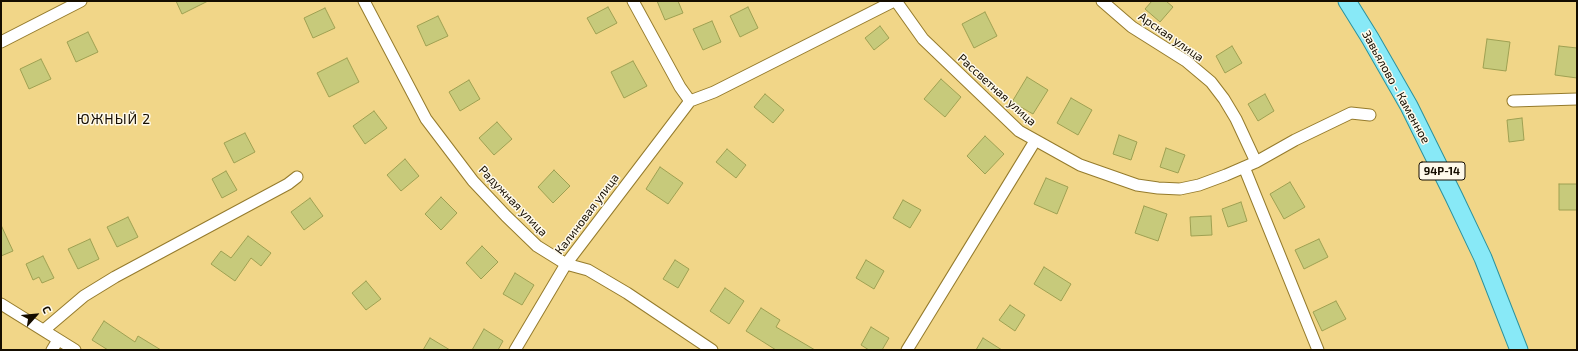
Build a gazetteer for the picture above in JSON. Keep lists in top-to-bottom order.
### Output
{
  "streets": {
    "main road": ["Завьялово - Каменное", "94Р-14"],
    "street": [
      "Арская улица",
      "Рассветная улица",
      "Радужная улица",
      "Калиновая улица"
    ]
  },
  "crossings": [
    ["Арская улица", "Рассветная улица"],
    ["Радужная улица", "Калиновая улица"]
  ],
  "districts": ["ЮЖНЫЙ 2"],
  "north": "top right"
}
